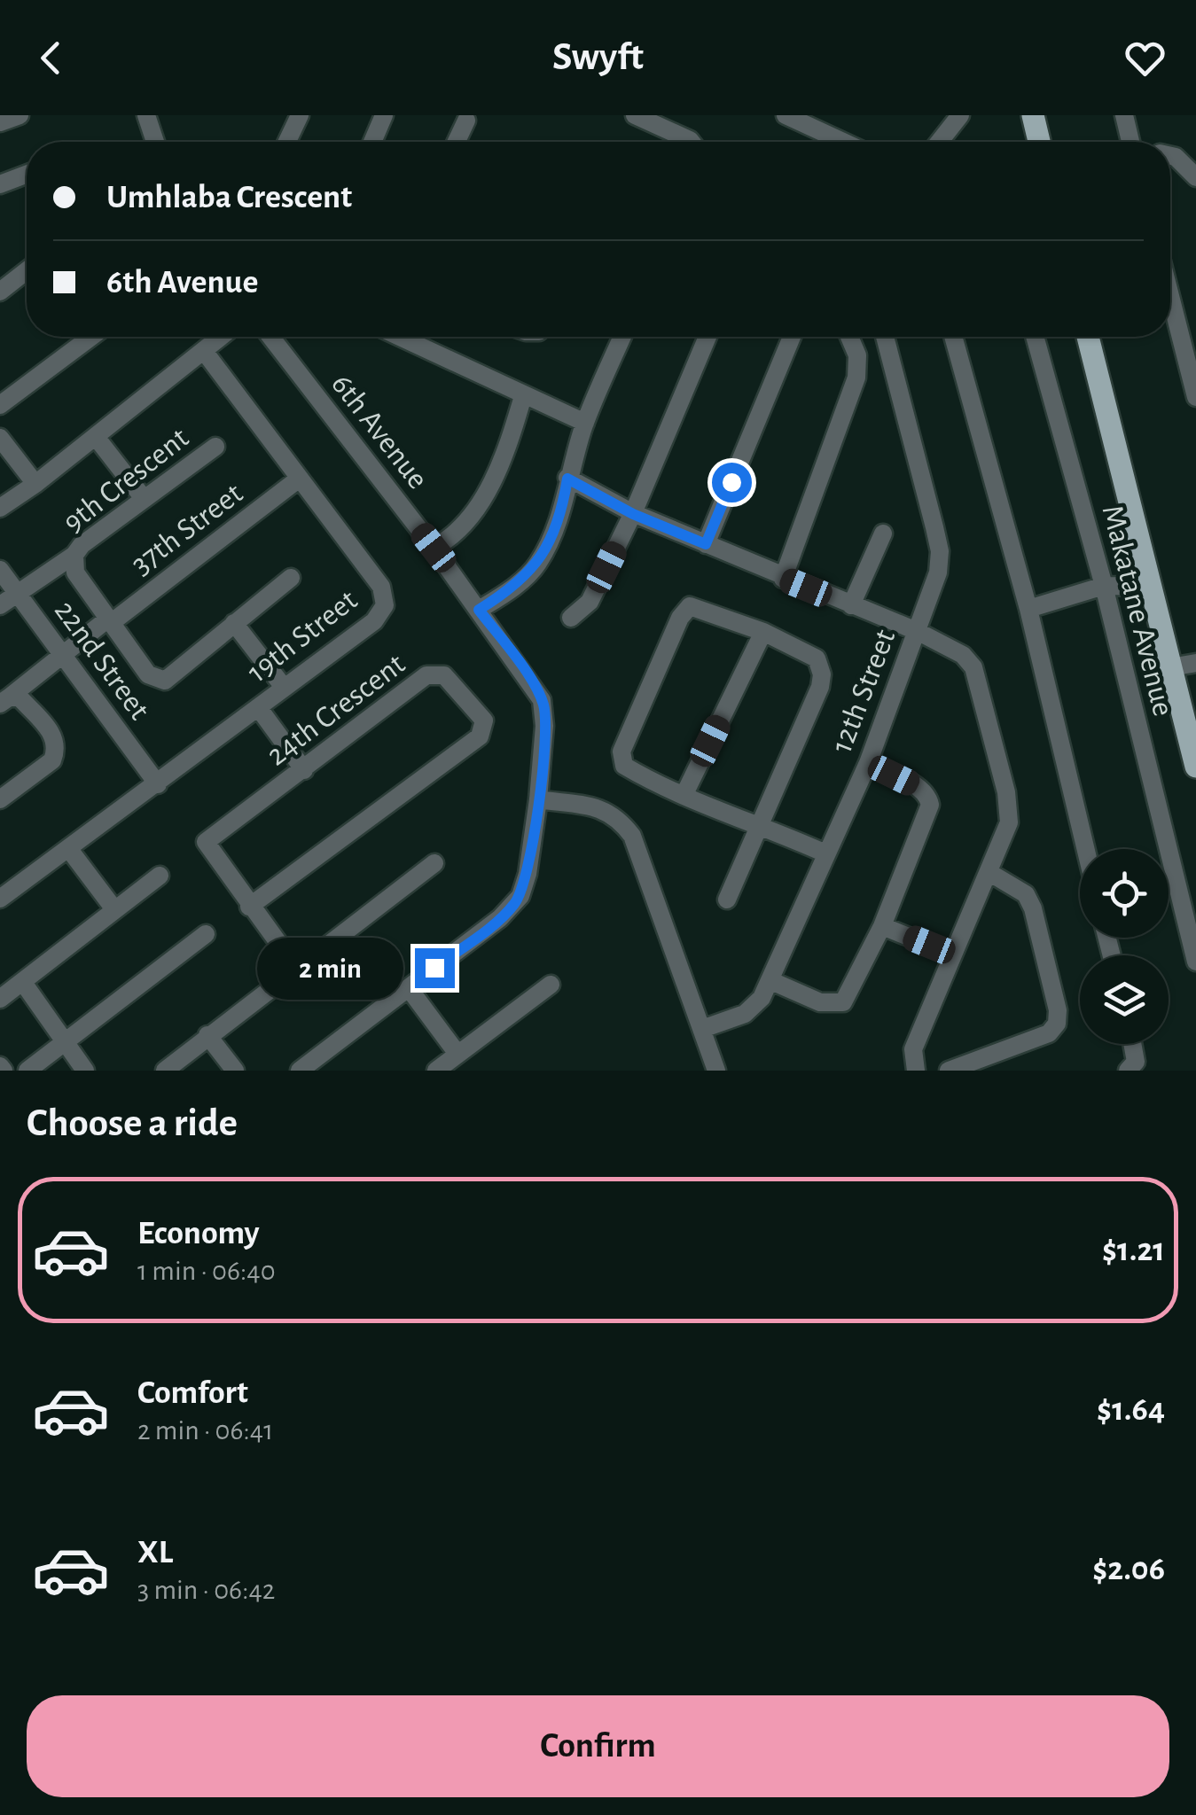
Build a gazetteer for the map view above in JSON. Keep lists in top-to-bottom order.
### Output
{
  "streets": {
    "street": [
      "6th Avenue",
      "9th Crescent",
      "37th Street",
      "Makatane Avenue",
      "19th Street",
      "22nd Street",
      "12th Street",
      "24th Crescent"
    ]
  },
  "crossings": [
    ["9th Crescent", "37th Street"],
    ["37th Street", "19th Street"],
    ["37th Street", "22nd Street"],
    ["19th Street", "22nd Street"]
  ],
  "page": {
    "header": "Swyft",
    "banner": ["Umhlaba Crescent", "6th Avenue"],
    "bubble": "2 min",
    "heading": "Choose a ride",
    "list": [
      {
        "name": "Economy",
        "note": "1 min · 06:40",
        "value": "$1.21"
      },
      {
        "name": "Comfort",
        "note": "2 min · 06:41",
        "value": "$1.64"
      },
      {
        "name": "XL",
        "note": "3 min · 06:42",
        "value": "$2.06"
      }
    ],
    "buttons": "Confirm"
  }
}
